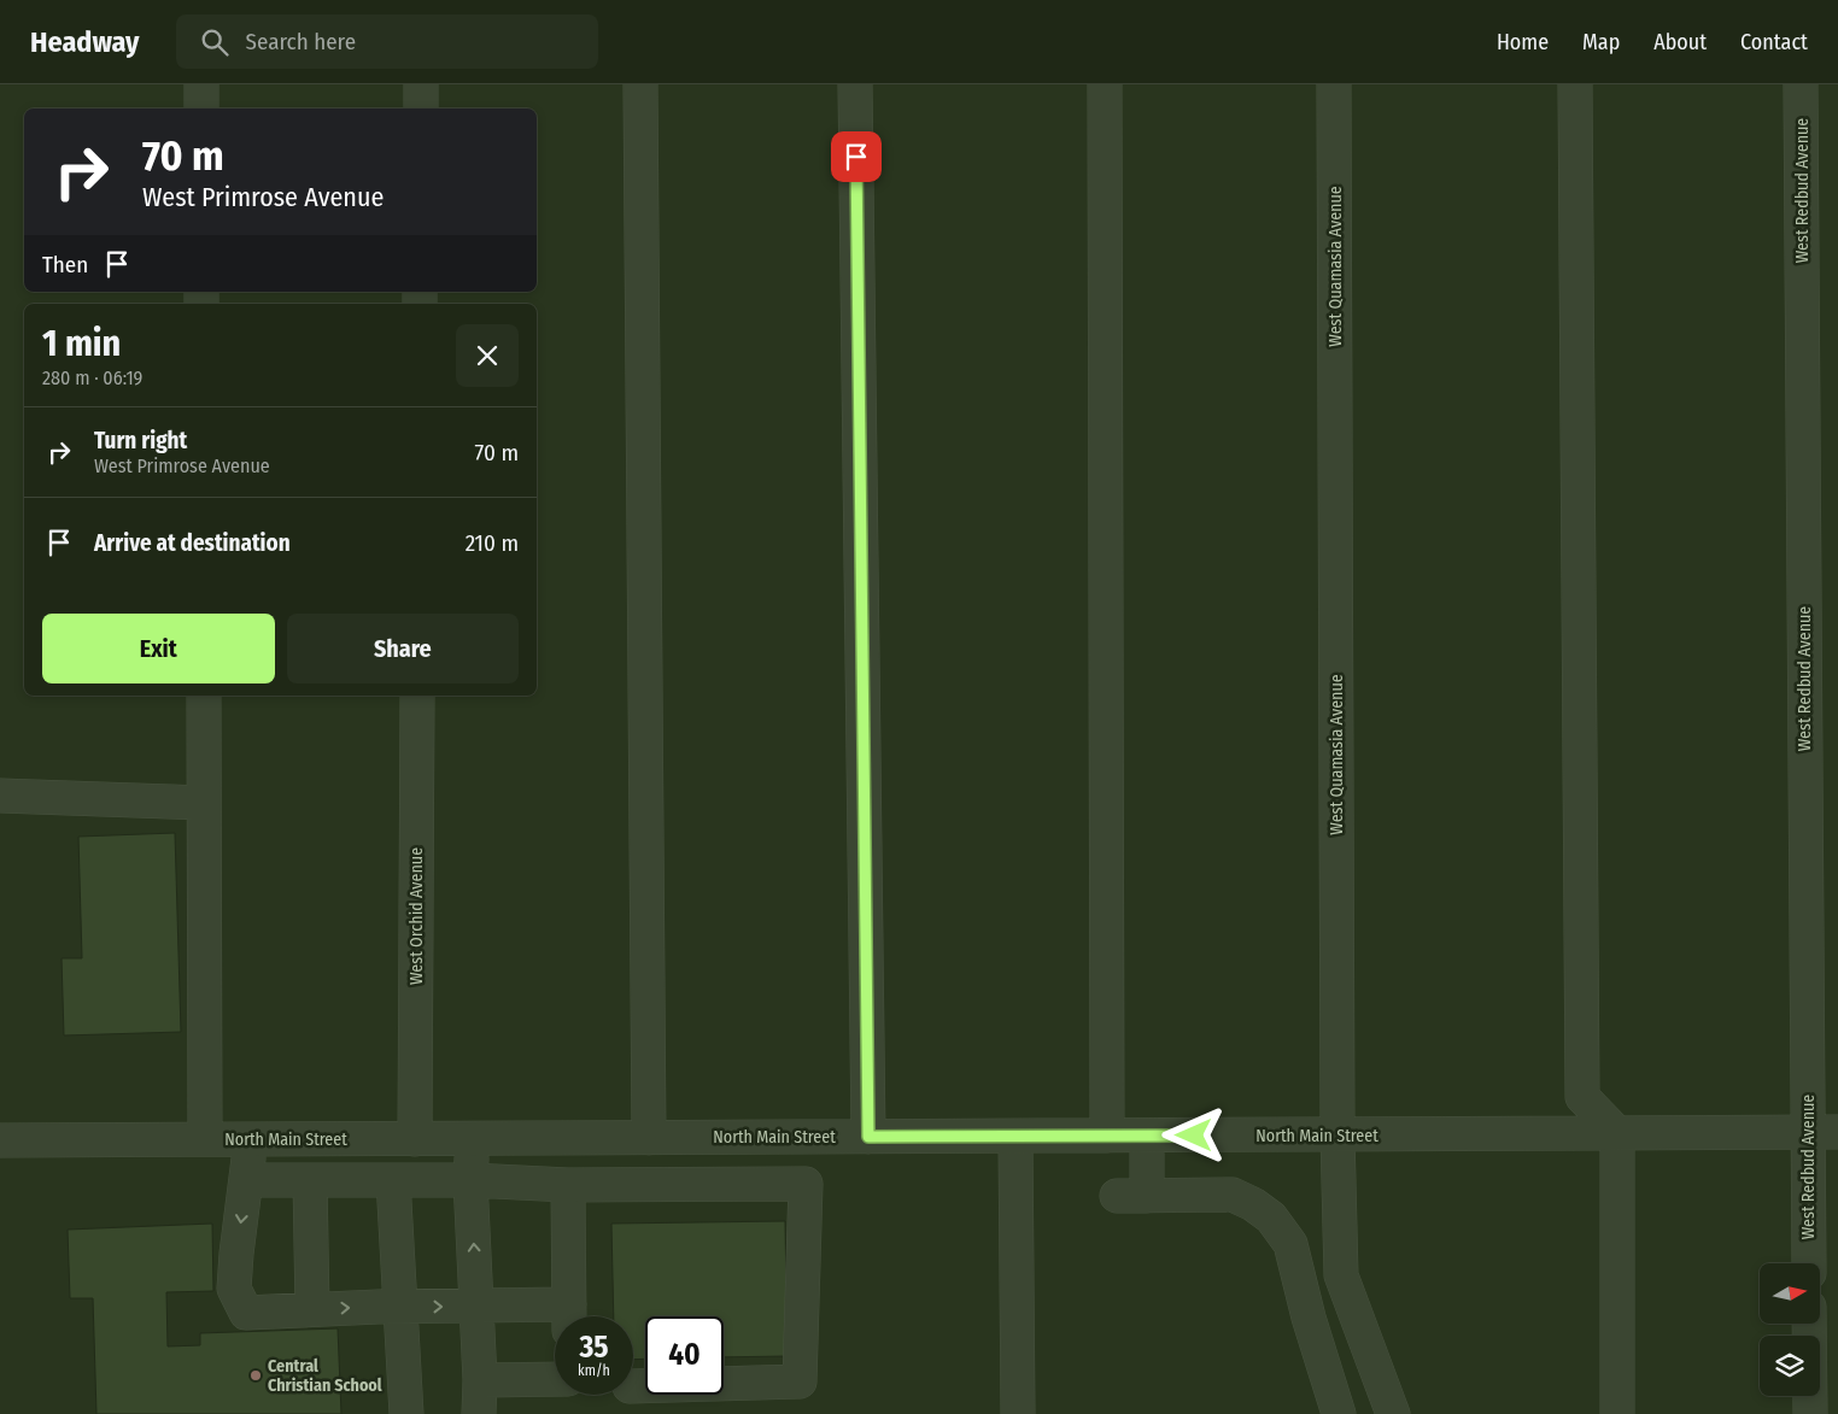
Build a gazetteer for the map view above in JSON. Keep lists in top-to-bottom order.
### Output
{
  "streets": {
    "street": [
      "West Redbud Avenue",
      "West Quamasia Avenue",
      "West Orchid Avenue",
      "North Main Street"
    ]
  },
  "crossings": [
    ["West Redbud Avenue", "North Main Street"],
    ["West Quamasia Avenue", "North Main Street"],
    ["West Orchid Avenue", "North Main Street"]
  ],
  "places": ["Central Christian School"],
  "north": "right",
  "page": {
    "header": "Headway",
    "search": "Search here",
    "nav": [
      "Home",
      "Map",
      "About",
      "Contact"
    ],
    "turn": ["70 m", "West Primrose Avenue"],
    "then": "Then",
    "heading": ["1 min", "280 m · 06:19"],
    "list": [
      {
        "name": "Turn right",
        "note": "West Primrose Avenue",
        "value": "70 m"
      },
      {
        "name": "Arrive at destination",
        "value": "210 m"
      }
    ],
    "buttons": ["Exit", "Share"],
    "speed": "35 km/h",
    "limit": "40"
  }
}
